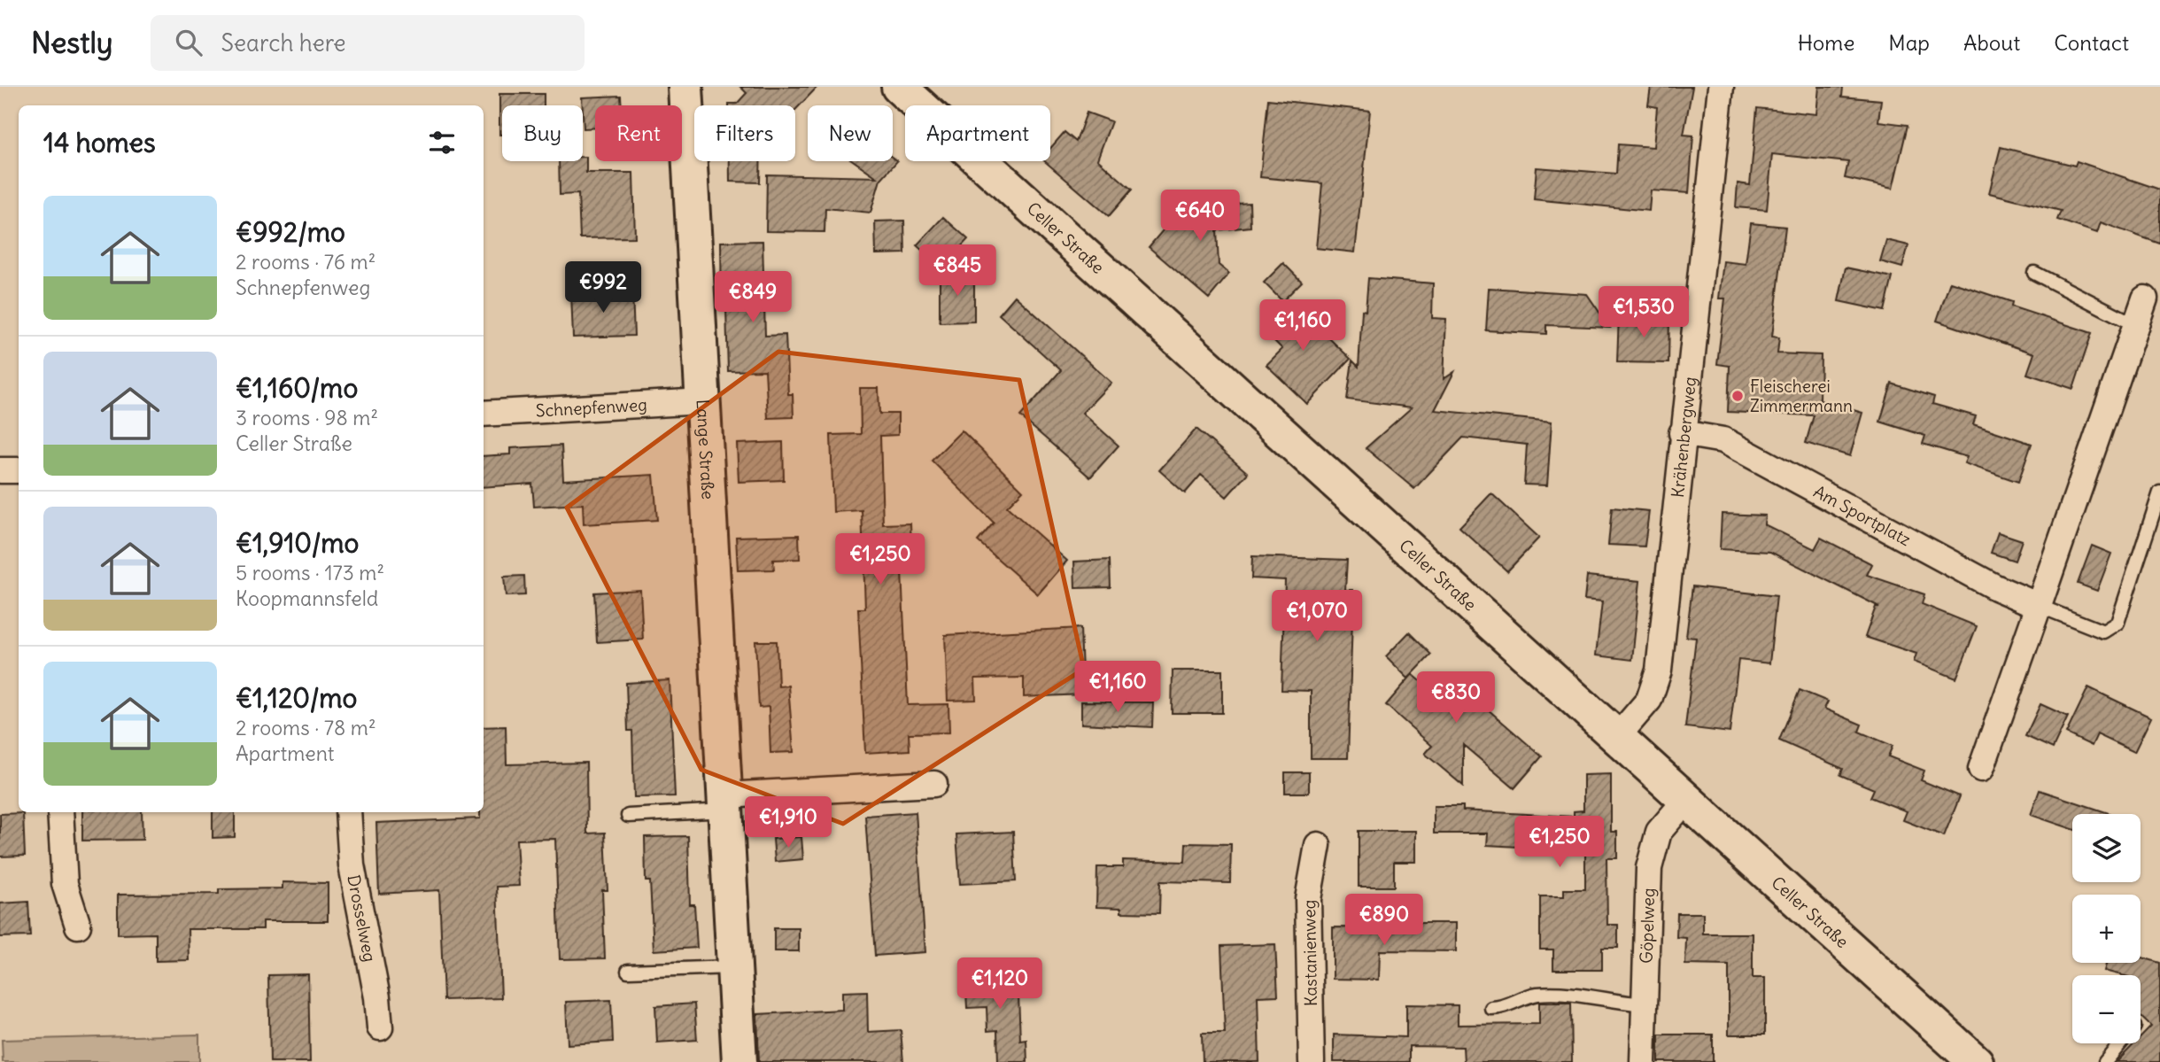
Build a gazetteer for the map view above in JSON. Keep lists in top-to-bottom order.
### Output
{
  "streets": {
    "main road": ["Celler Straße", "Lange Straße"],
    "street": [
      "Schnepfenweg",
      "Krähenbergweg",
      "Am Sportplatz",
      "Drosselweg",
      "Göpelweg",
      "Kastanienweg"
    ]
  },
  "crossings": [
    ["Celler Straße", "Krähenbergweg"],
    ["Celler Straße", "Göpelweg"],
    ["Schnepfenweg", "Lange Straße"],
    ["Krähenbergweg", "Am Sportplatz"]
  ],
  "places": ["Fleischerei Zimmermann"],
  "page": {
    "header": "Nestly",
    "search": "Search here",
    "nav": [
      "Home",
      "Map",
      "About",
      "Contact"
    ],
    "chip": [
      "Buy",
      "Rent",
      "Filters",
      "New",
      "Apartment"
    ],
    "heading": "14 homes",
    "list": [
      {
        "name": "€992/mo",
        "note": "2 rooms · 76 m² · Schnepfenweg"
      },
      {
        "name": "€1,160/mo",
        "note": "3 rooms · 98 m² · Celler Straße"
      },
      {
        "name": "€1,910/mo",
        "note": "5 rooms · 173 m² · Koopmannsfeld"
      },
      {
        "name": "€1,120/mo",
        "note": "2 rooms · 78 m² · Apartment"
      }
    ],
    "price": [
      "€640",
      "€845",
      "€992",
      "€849",
      "€1,530",
      "€1,160",
      "€1,250",
      "€1,070",
      "€1,160",
      "€830",
      "€1,910",
      "€1,250",
      "€890",
      "€1,120"
    ],
    "map_buttons": ["+", "−"]
  }
}
